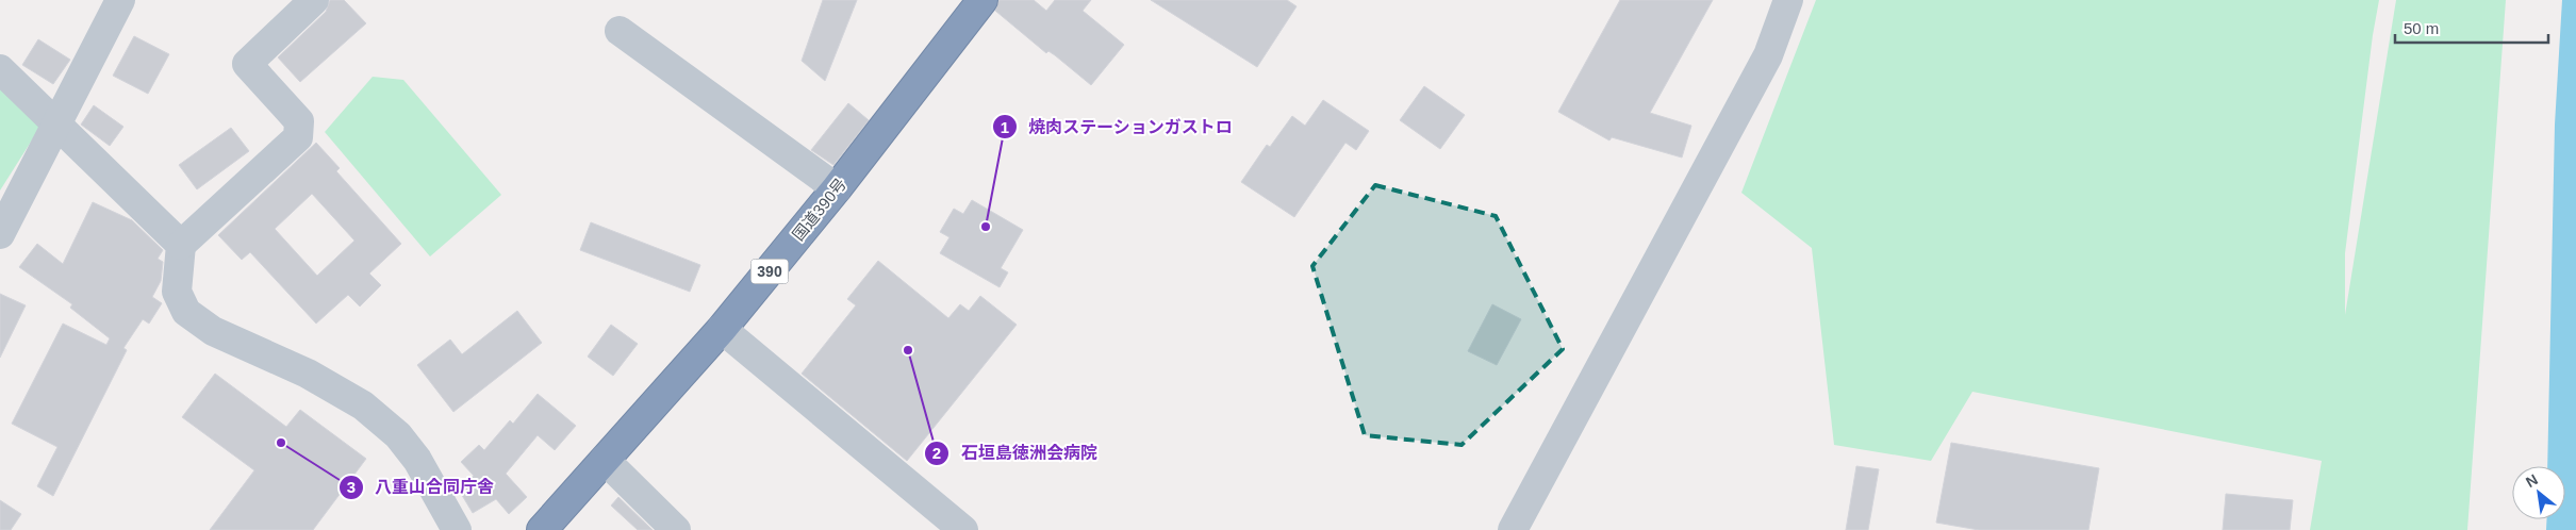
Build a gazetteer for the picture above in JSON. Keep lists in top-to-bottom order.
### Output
{
  "streets": {
    "highway": ["国道390号", "390"]
  },
  "places": ["焼肉ステーションガストロ", "石垣島徳洲会病院", "八重山合同庁舎"],
  "scale_bar": "50 m",
  "north": "top left"
}
